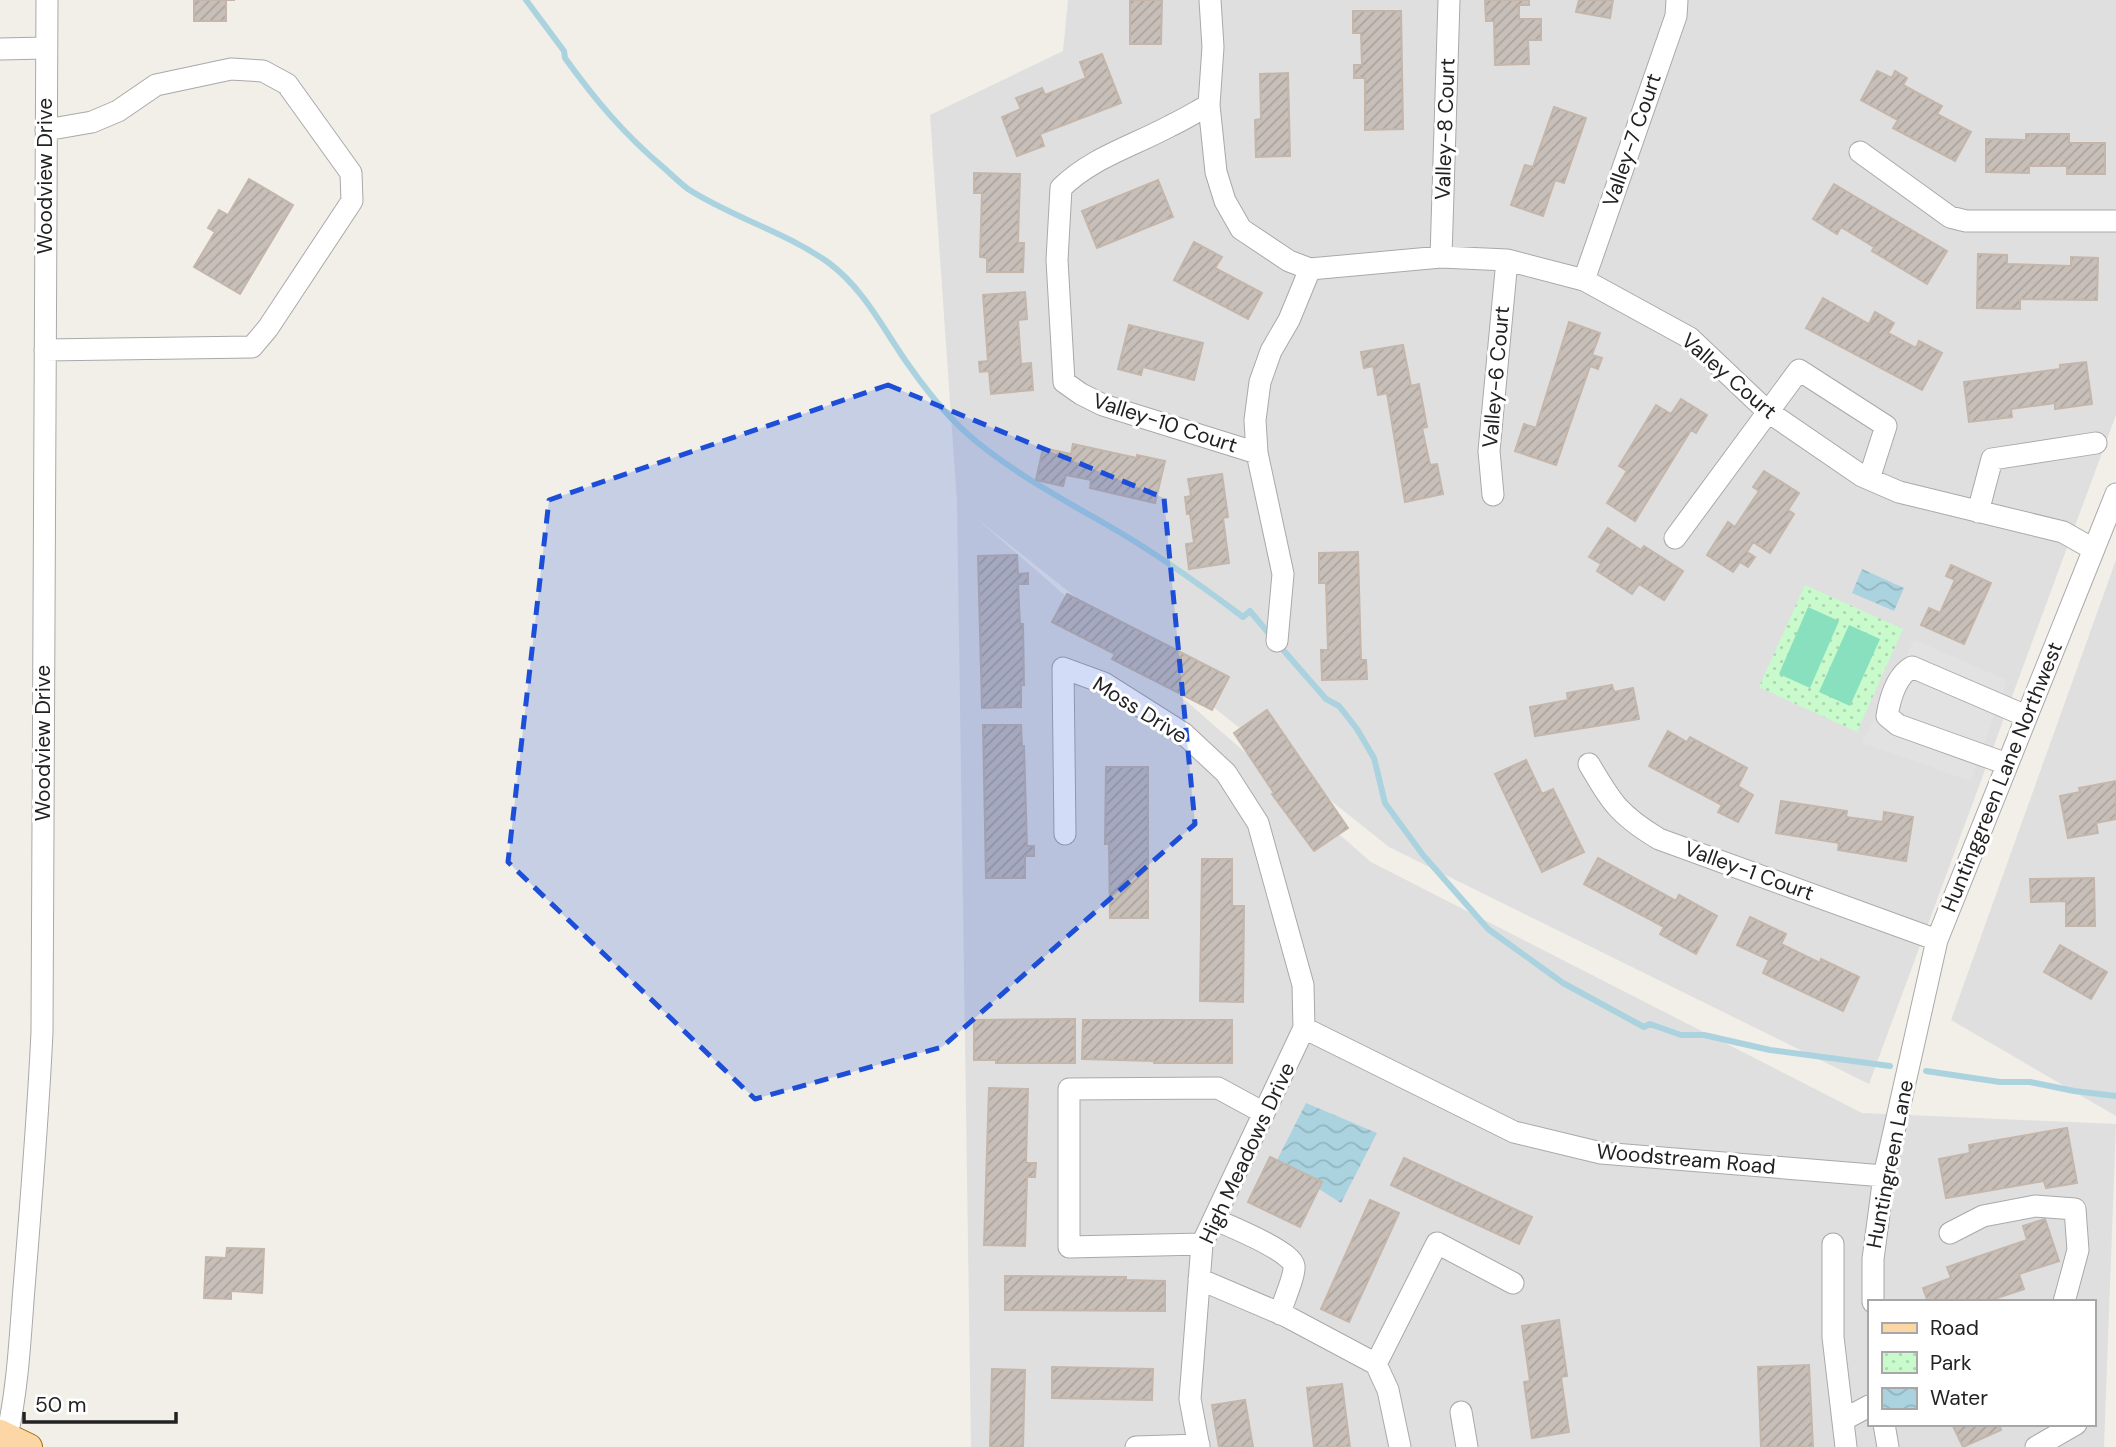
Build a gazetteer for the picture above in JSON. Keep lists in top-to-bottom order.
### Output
{
  "streets": {
    "street": [
      "Valley-8 Court",
      "Valley-7 Court",
      "Woodview Drive",
      "Valley Court",
      "Valley-6 Court",
      "Valley-10 Court",
      "Moss Drive",
      "Huntinggreen Lane Northwest",
      "Valley-1 Court",
      "High Meadows Drive",
      "Woodstream Road",
      "Huntingreen Lane"
    ]
  },
  "crossings": [
    ["Valley-8 Court", "Valley Court"],
    ["Valley-7 Court", "Valley Court"],
    ["Valley Court", "Valley-6 Court"],
    ["Valley Court", "Valley-10 Court"],
    ["Valley Court", "Huntinggreen Lane Northwest"],
    ["Moss Drive", "High Meadows Drive"],
    ["Moss Drive", "Woodstream Road"],
    ["Huntinggreen Lane Northwest", "Valley-1 Court"],
    ["Huntinggreen Lane Northwest", "Huntingreen Lane"],
    ["High Meadows Drive", "Woodstream Road"],
    ["Woodstream Road", "Huntingreen Lane"]
  ],
  "legend": ["Road", "Park", "Water"],
  "scale_bar": "50 m"
}
